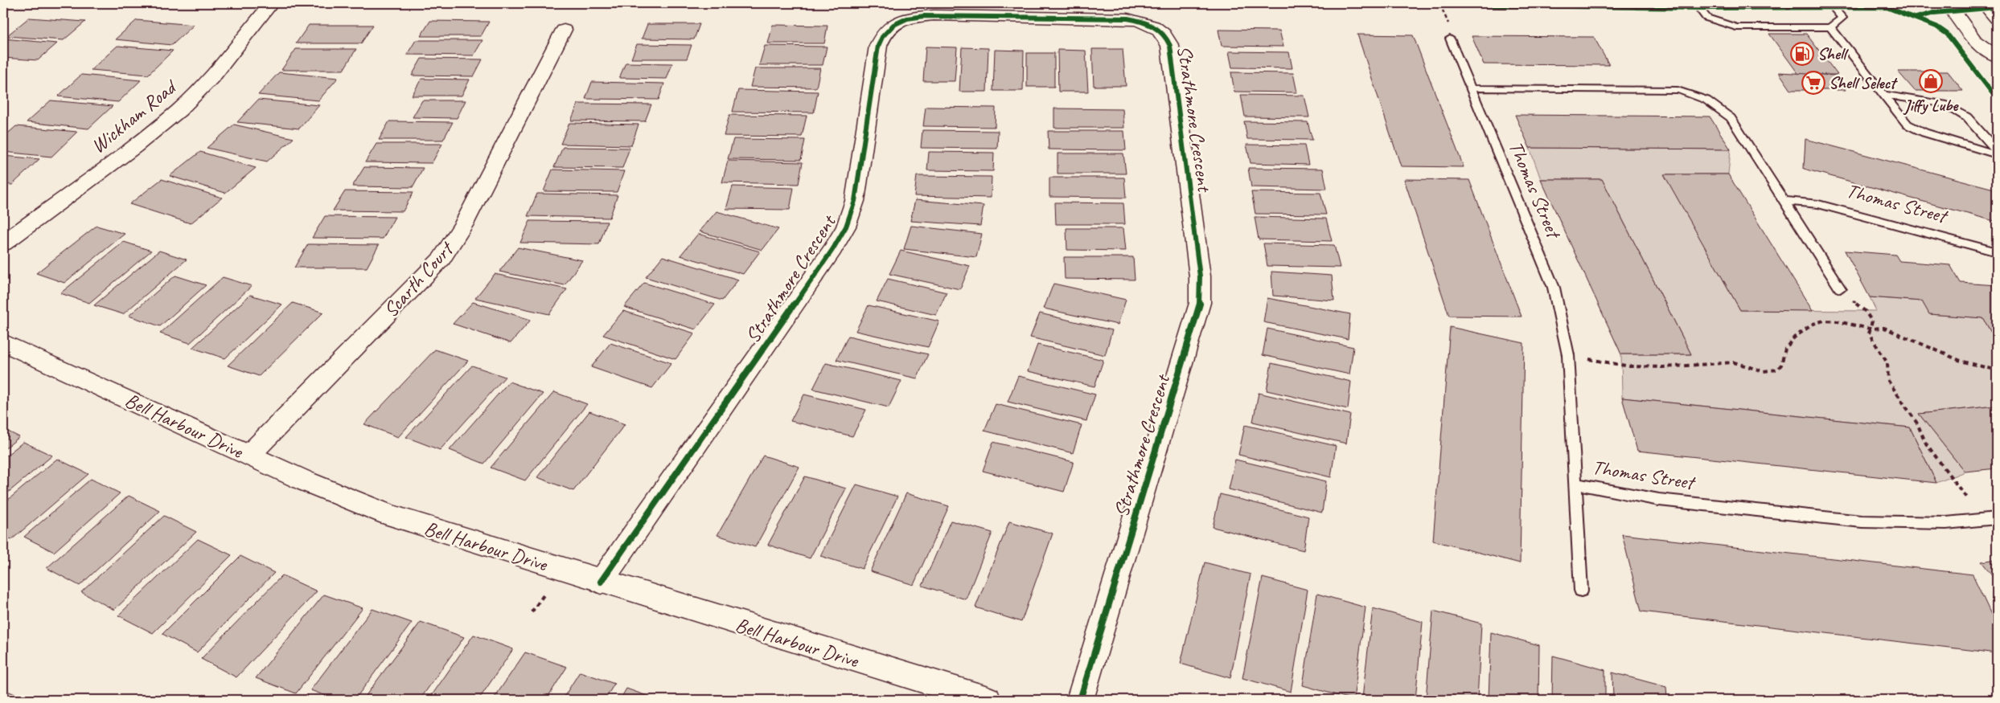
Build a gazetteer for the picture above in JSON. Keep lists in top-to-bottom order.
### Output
{
  "streets": {
    "street": [
      "Wickham Road",
      "Strathmore Crescent",
      "Scarth Court",
      "Bell Harbour Drive"
    ],
    "lane": ["Thomas Street"]
  },
  "crossings": [
    ["Strathmore Crescent", "Bell Harbour Drive"],
    ["Scarth Court", "Bell Harbour Drive"]
  ],
  "places": {
    "fuel station": ["Shell"],
    "shop": ["Jiffy Lube"],
    "supermarket": ["Shell Select"]
  }
}
